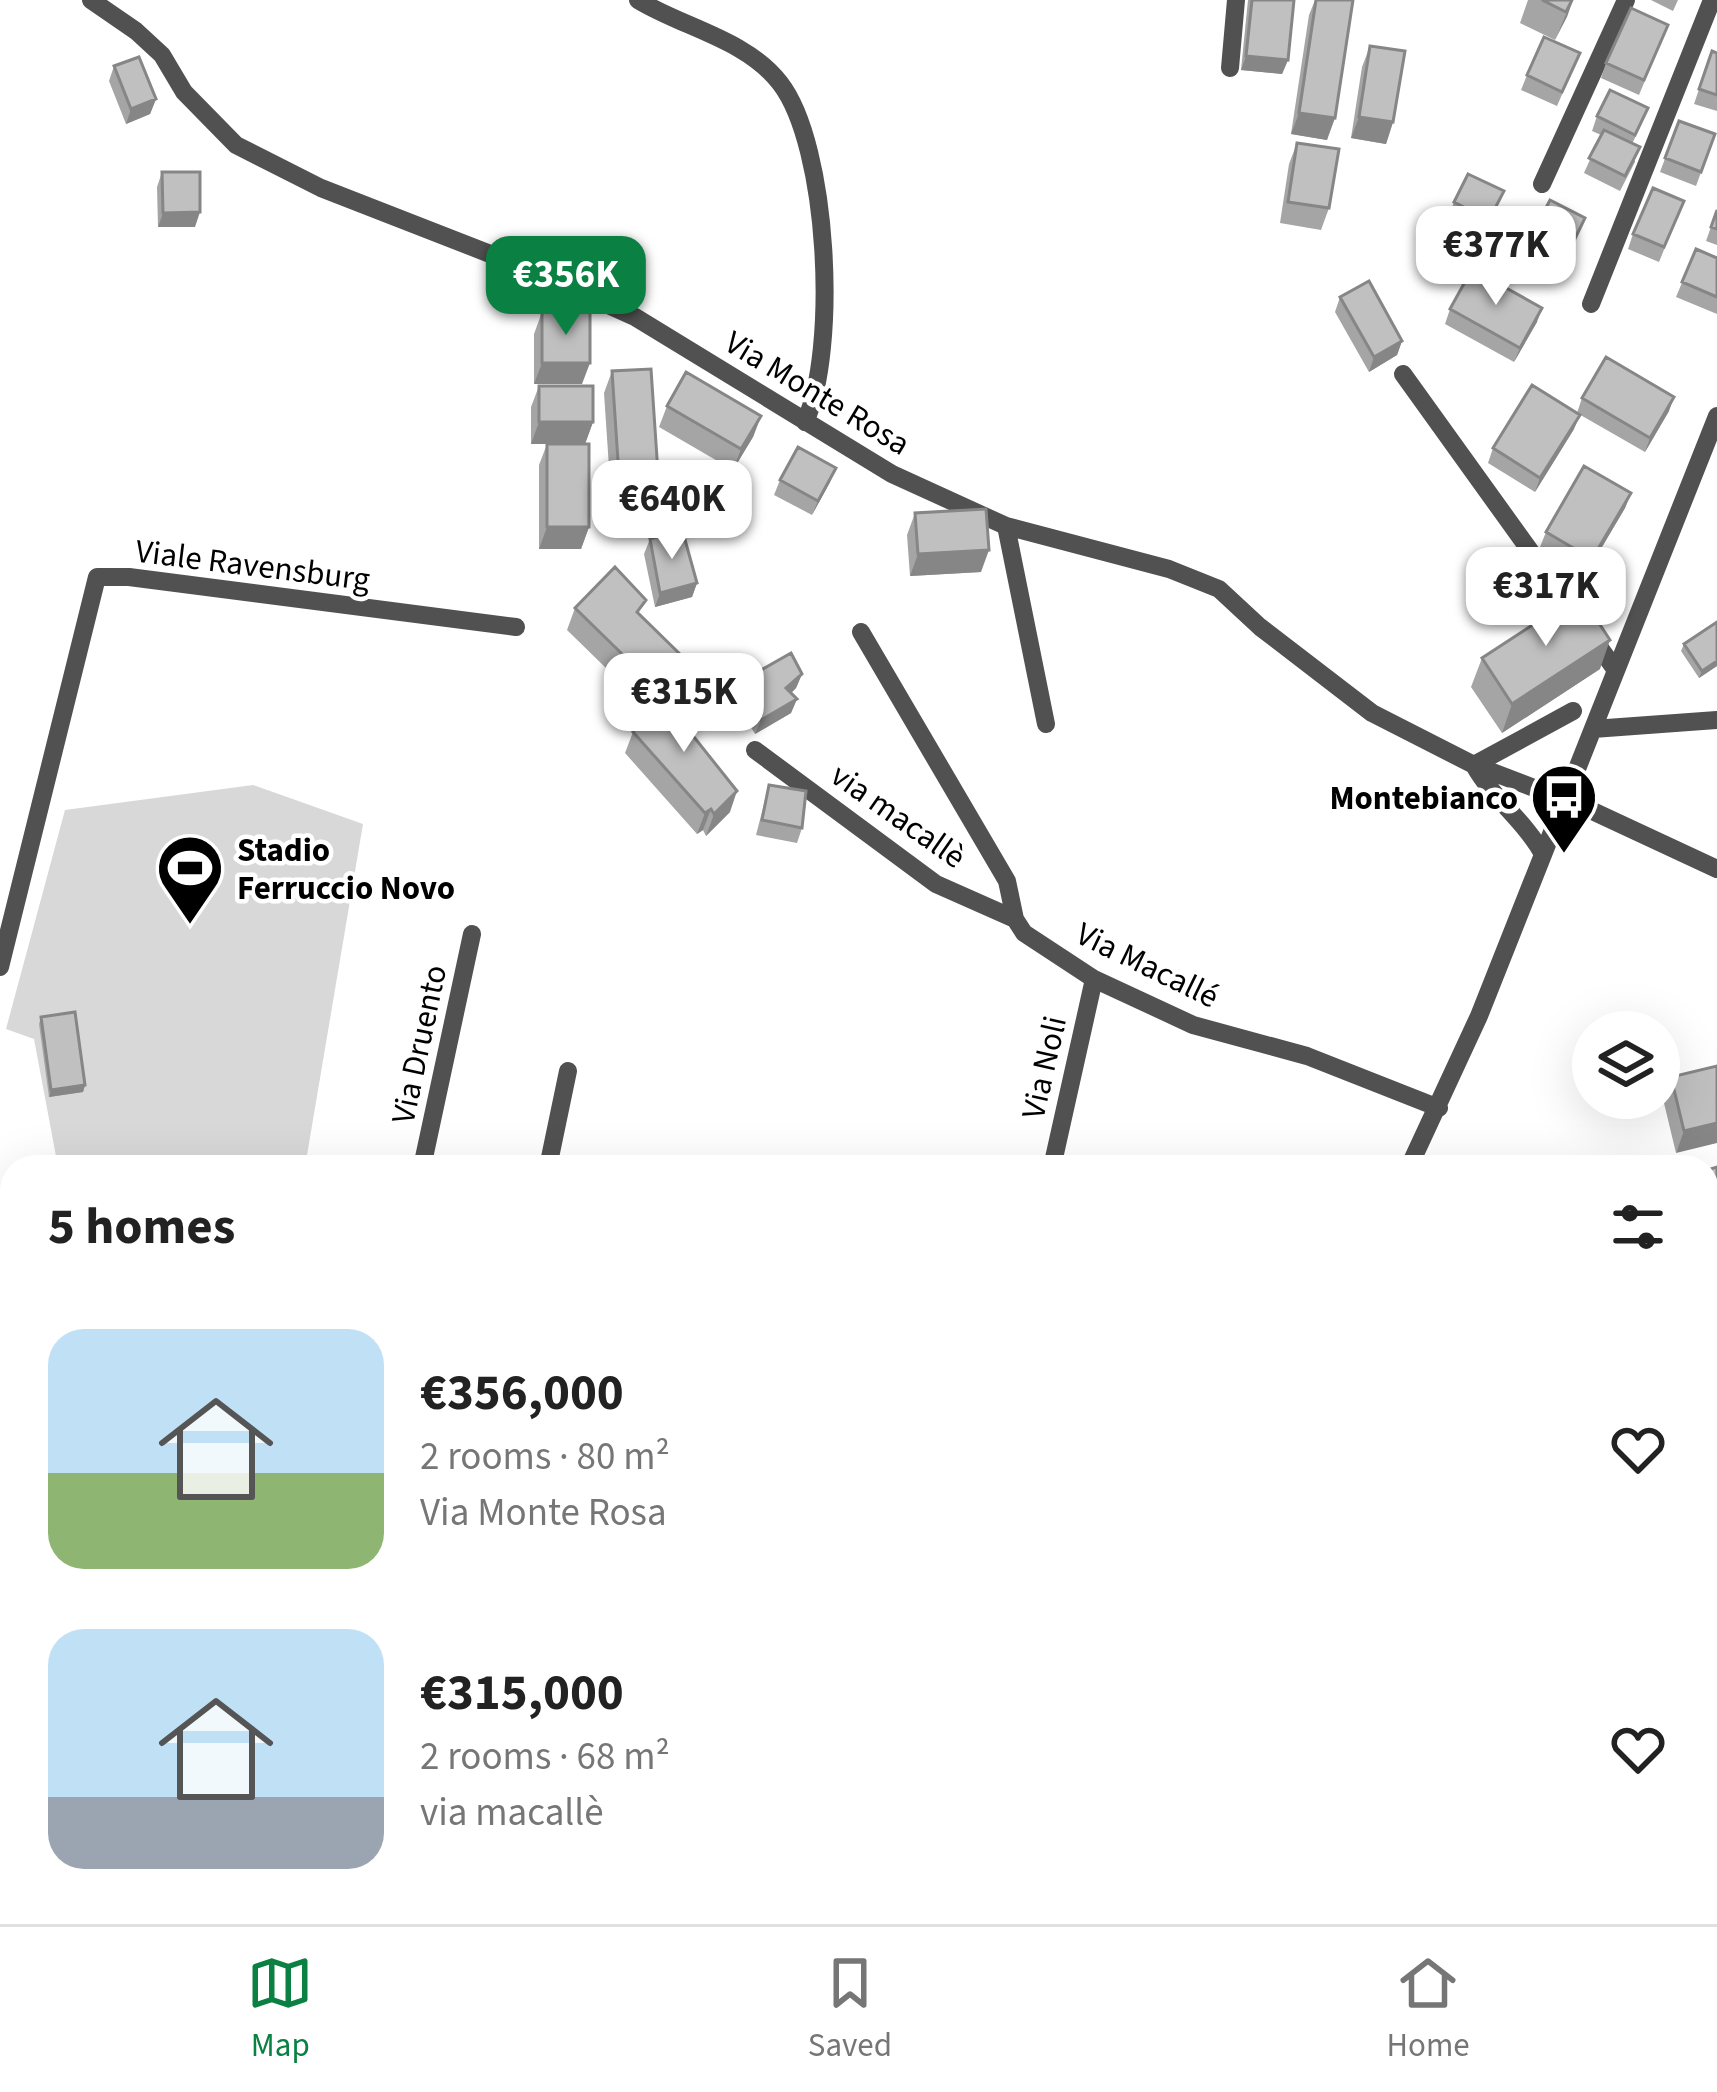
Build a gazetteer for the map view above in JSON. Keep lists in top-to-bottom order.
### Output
{
  "streets": {
    "street": [
      "Via Monte Rosa",
      "Viale Ravensburg",
      "via macallè",
      "Via Macallé",
      "Via Druento",
      "Via Noli"
    ]
  },
  "crossings": [
    ["via macallè", "Via Macallé"],
    ["Via Macallé", "Via Noli"]
  ],
  "places": {
    "bus stop": ["Montebianco"],
    "sports": ["Stadio Ferruccio Novo"]
  },
  "page": {
    "price": [
      "€377K",
      "€356K",
      "€640K",
      "€317K",
      "€315K"
    ],
    "heading": "5 homes",
    "list": [
      {
        "name": "€356,000",
        "note": "2 rooms · 80 m² · Via Monte Rosa"
      },
      {
        "name": "€315,000",
        "note": "2 rooms · 68 m² · via macallè"
      }
    ],
    "tabs": ["Map", "Saved", "Home"]
  }
}
